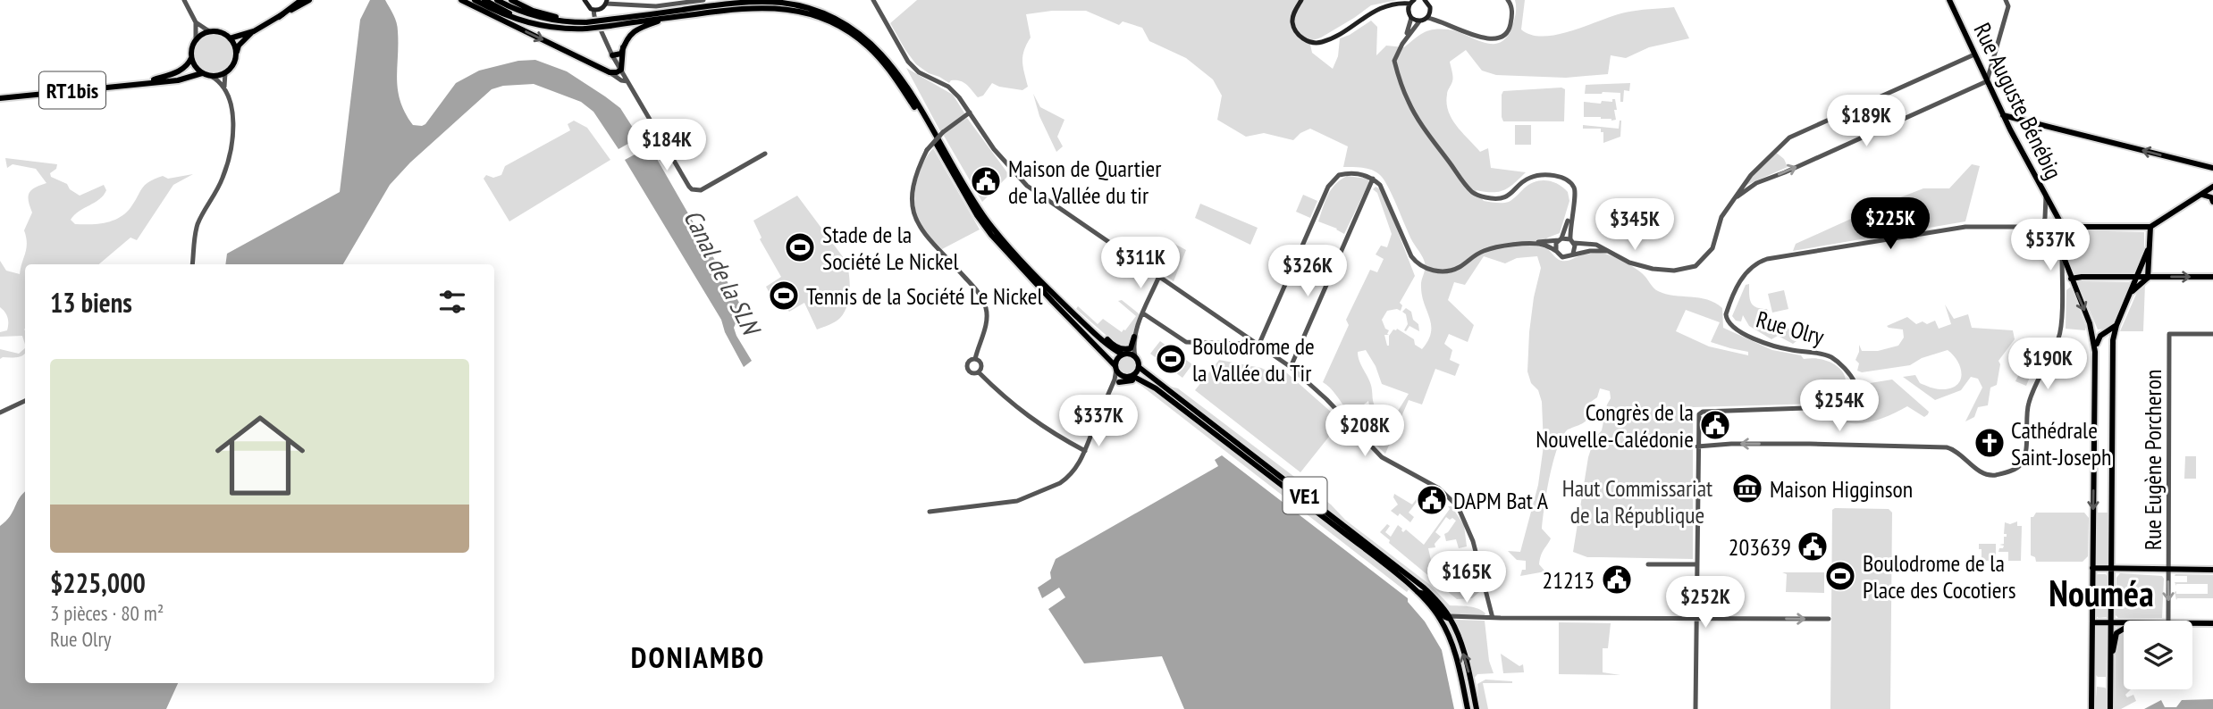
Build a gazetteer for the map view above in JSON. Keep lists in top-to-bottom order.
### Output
{
  "streets": {
    "main road": [
      "RT1bis",
      "Rue Auguste Bénébig",
      "Rue Olry",
      "VE1"
    ],
    "street": ["Rue Eugène Porcheron"]
  },
  "crossings": [
    ["Rue Auguste Bénébig", "Rue Olry"]
  ],
  "districts": ["Nouméa", "DONIAMBO"],
  "water": ["Canal de la SLN"],
  "parks": ["Haut Commissariat de la République"],
  "places": {
    "public building": [
      "Maison de Quartier de la Vallée du tir",
      "Congrès de la Nouvelle-Calédonie",
      "DAPM Bat A",
      "203639",
      "21213"
    ],
    "sports": [
      "Stade de la Société Le Nickel",
      "Tennis de la Société Le Nickel",
      "Boulodrome de la Vallée du Tir",
      "Boulodrome de la Place des Cocotiers"
    ],
    "church": ["Cathédrale Saint-Joseph"],
    "museum": ["Maison Higginson"]
  },
  "page": {
    "price": [
      "$189K",
      "$184K",
      "$225K",
      "$345K",
      "$537K",
      "$311K",
      "$326K",
      "$190K",
      "$254K",
      "$337K",
      "$208K",
      "$165K",
      "$252K"
    ],
    "heading": "13 biens",
    "list": [
      {
        "name": "$225,000",
        "note": "3 pièces · 80 m² · Rue Olry"
      }
    ]
  }
}
